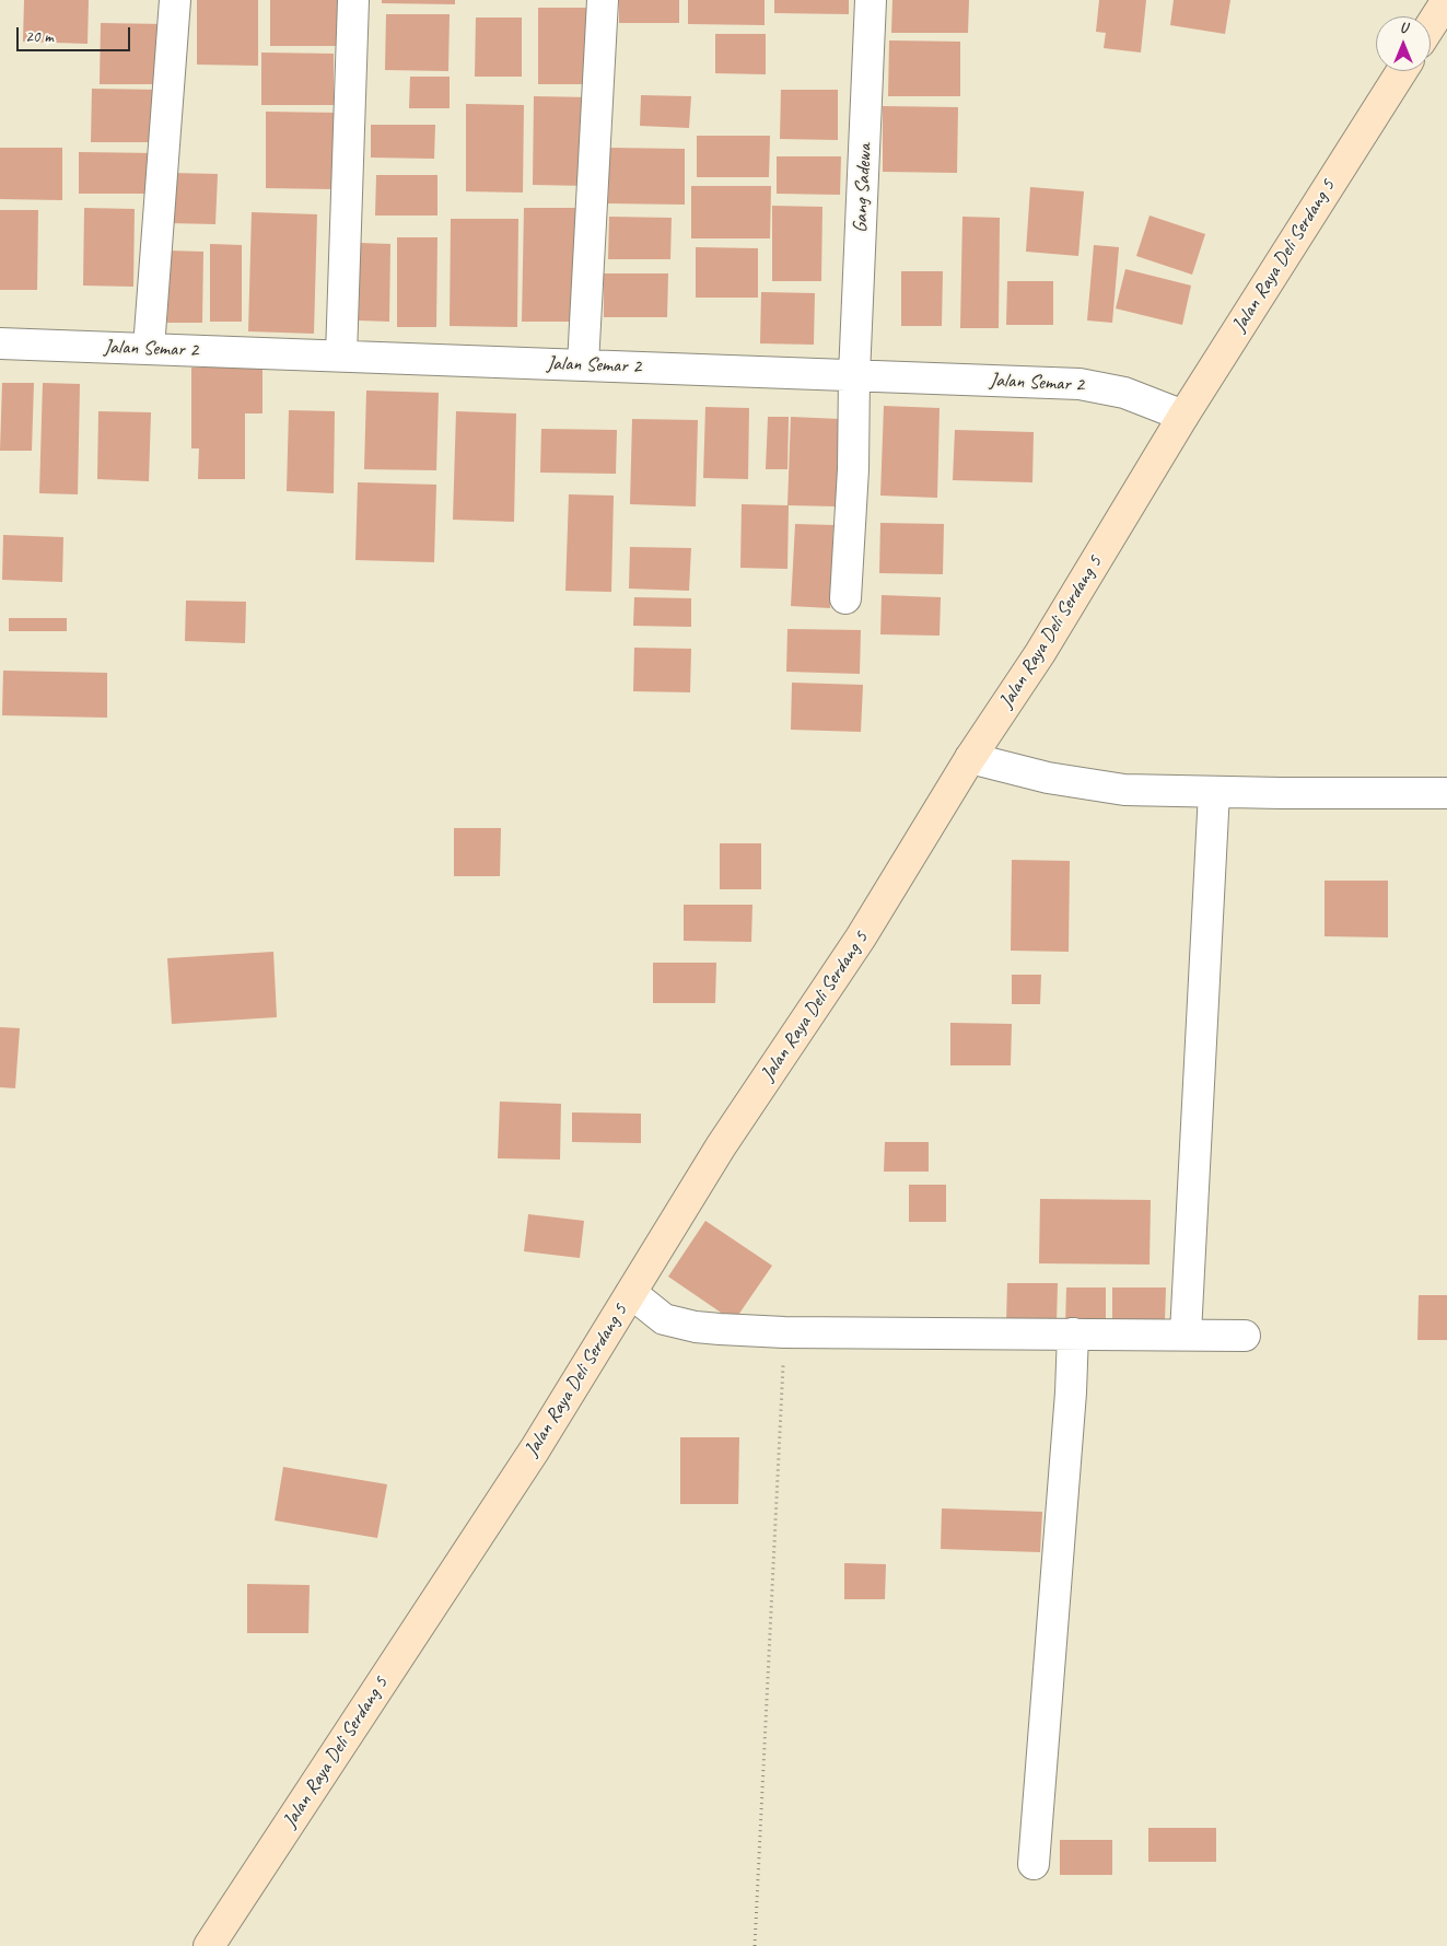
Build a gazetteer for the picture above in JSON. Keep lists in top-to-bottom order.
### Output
{
  "streets": {
    "street": ["Gang Sadewa", "Jalan Raya Deli Serdang 5", "Jalan Semar 2"]
  },
  "crossings": [
    ["Gang Sadewa", "Jalan Semar 2"],
    ["Jalan Raya Deli Serdang 5", "Jalan Semar 2"]
  ],
  "scale_bar": "20 m",
  "north": "top"
}
